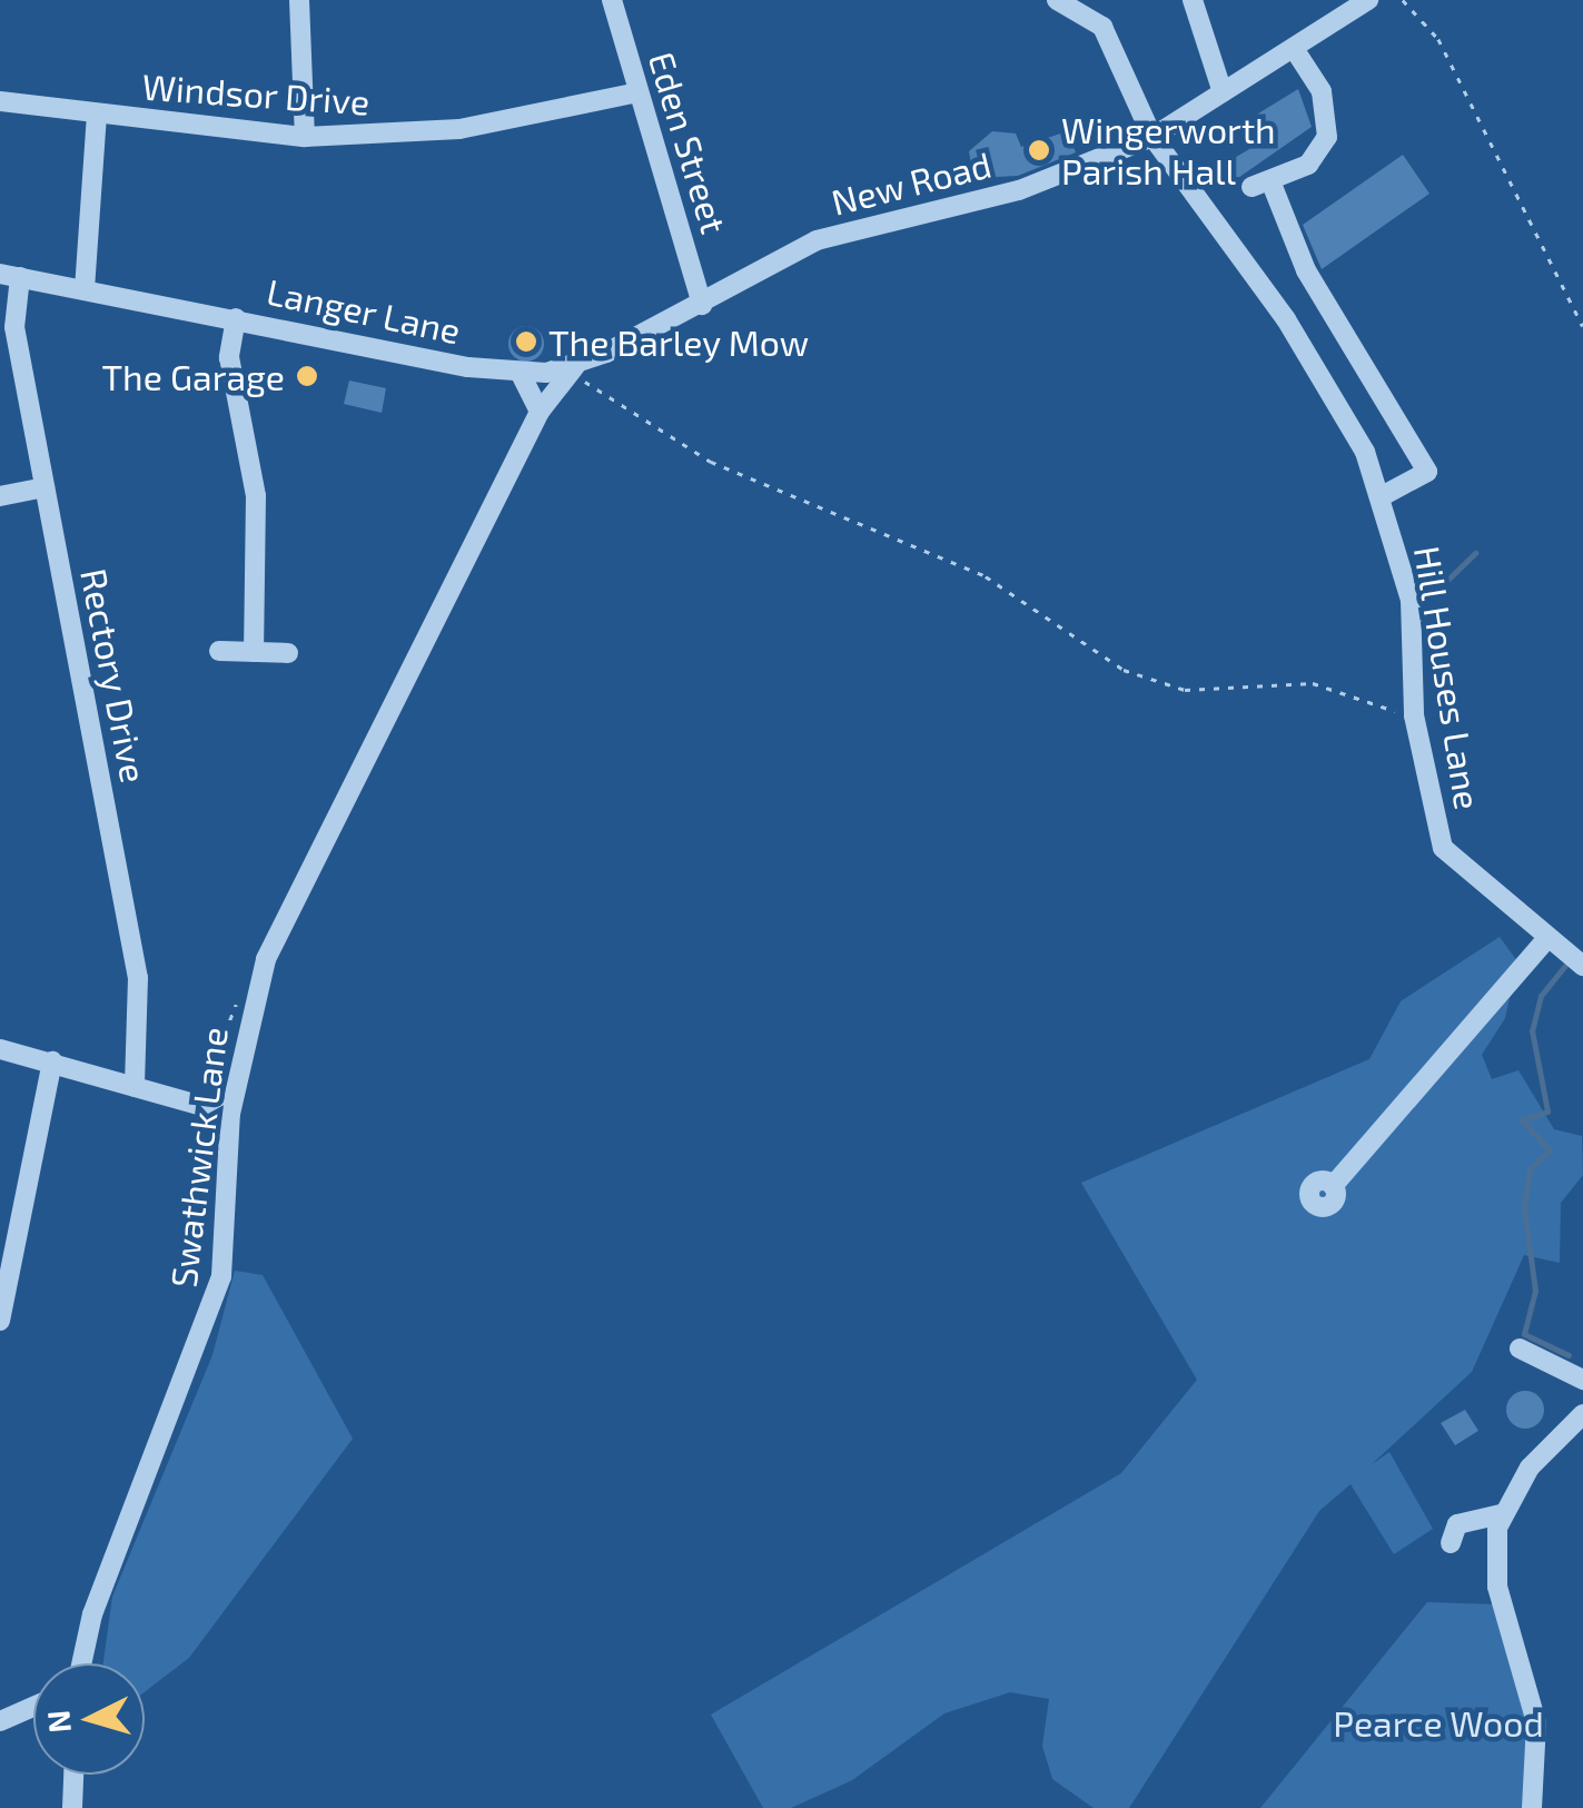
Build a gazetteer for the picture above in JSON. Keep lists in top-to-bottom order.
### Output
{
  "streets": {
    "street": [
      "Windsor Drive",
      "Eden Street",
      "New Road",
      "Langer Lane",
      "Rectory Drive",
      "Hill Houses Lane",
      "Swathwick Lane"
    ]
  },
  "crossings": [
    ["Windsor Drive", "Eden Street"],
    ["Eden Street", "New Road"],
    ["Eden Street", "Langer Lane"],
    ["New Road", "Langer Lane"],
    ["New Road", "Hill Houses Lane"],
    ["Langer Lane", "Rectory Drive"],
    ["Langer Lane", "Swathwick Lane"]
  ],
  "parks": ["Pearce Wood"],
  "places": ["Wingerworth Parish Hall", "The Barley Mow", "The Garage"],
  "north": "left"
}
